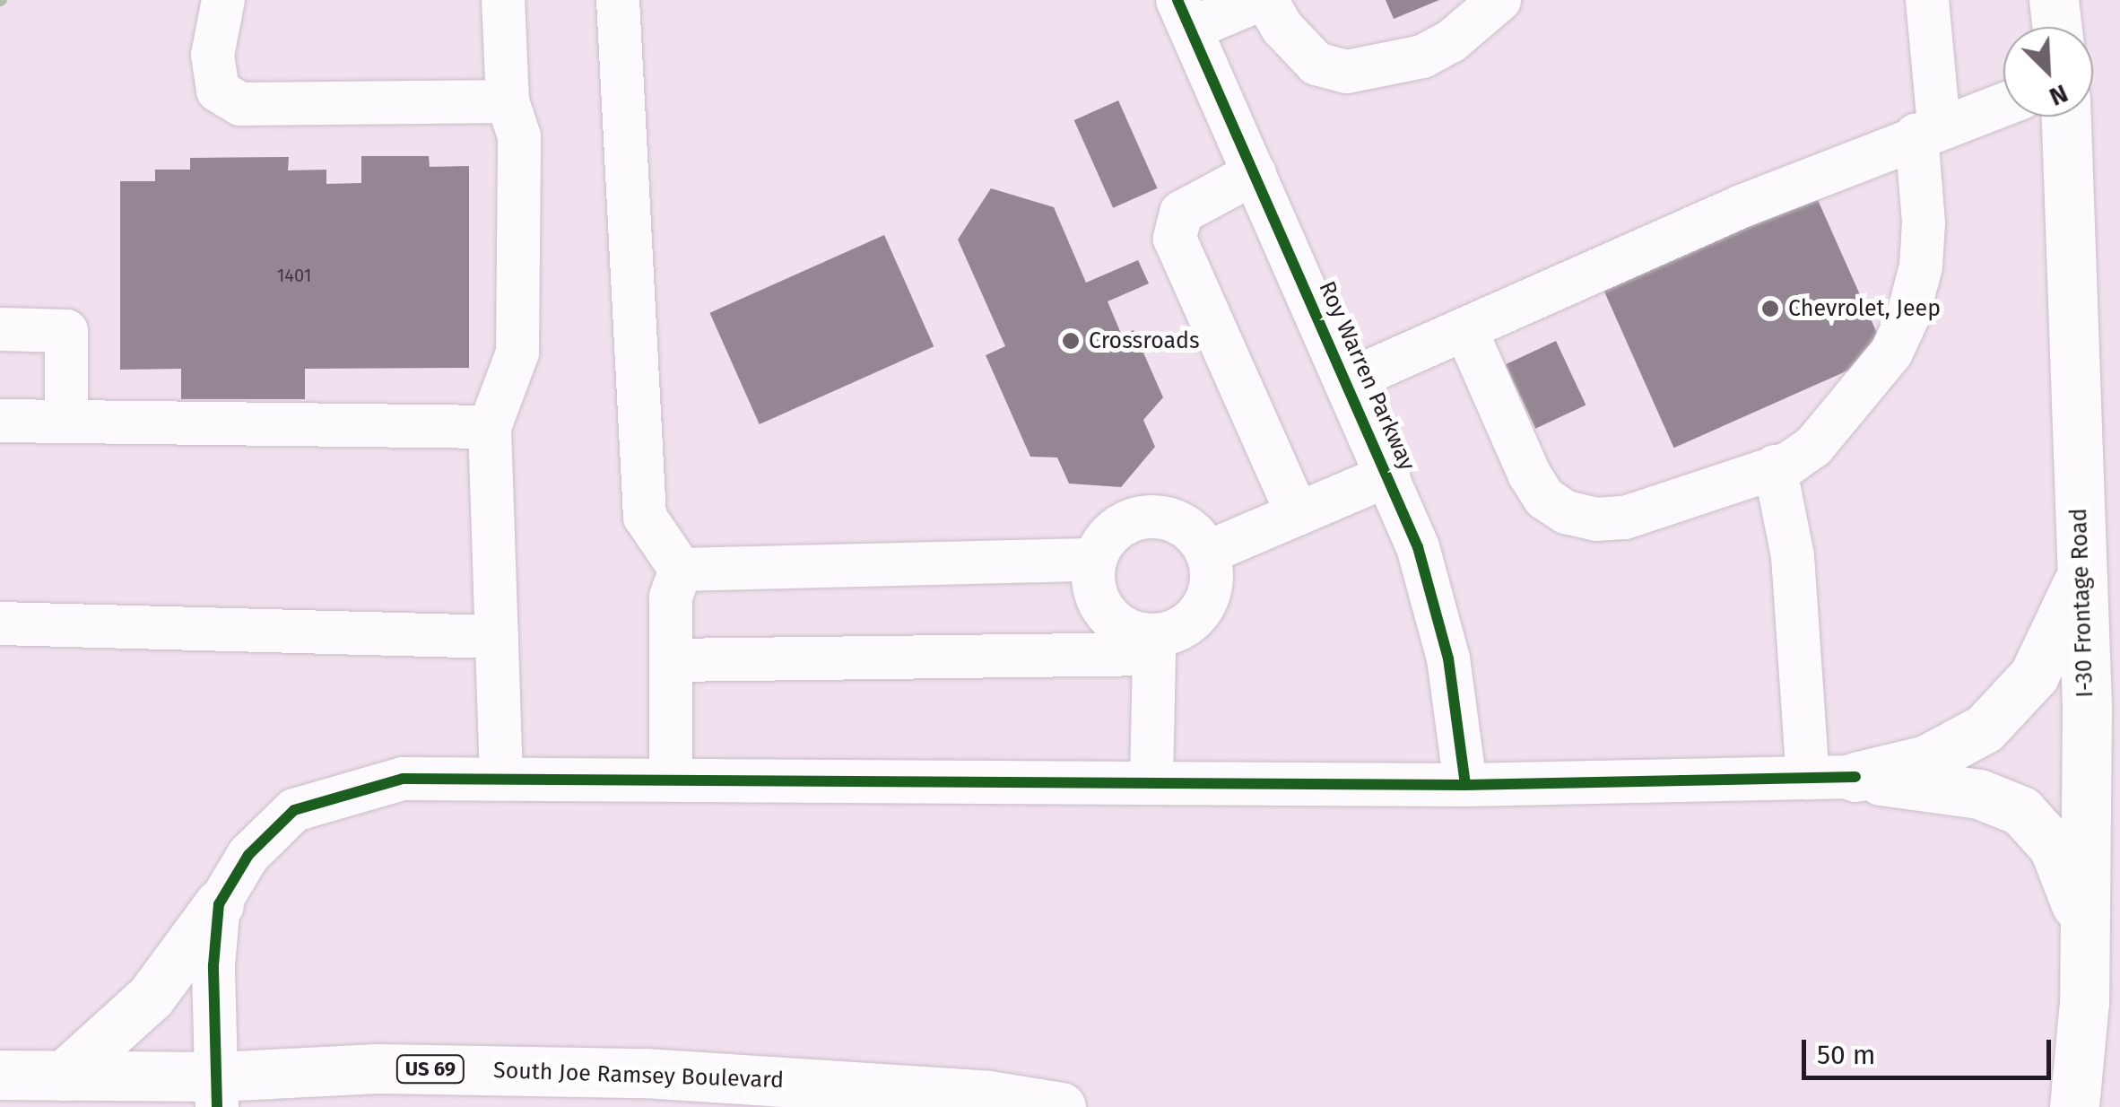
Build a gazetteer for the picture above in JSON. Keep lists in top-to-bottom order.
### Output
{
  "streets": {
    "main road": ["I-30 Frontage Road", "US 69", "South Joe Ramsey Boulevard"],
    "street": ["Roy Warren Parkway"]
  },
  "places": ["Chevrolet, Jeep", "Crossroads"],
  "house_numbers": ["1401"],
  "scale_bar": "50 m",
  "north": "bottom right"
}
